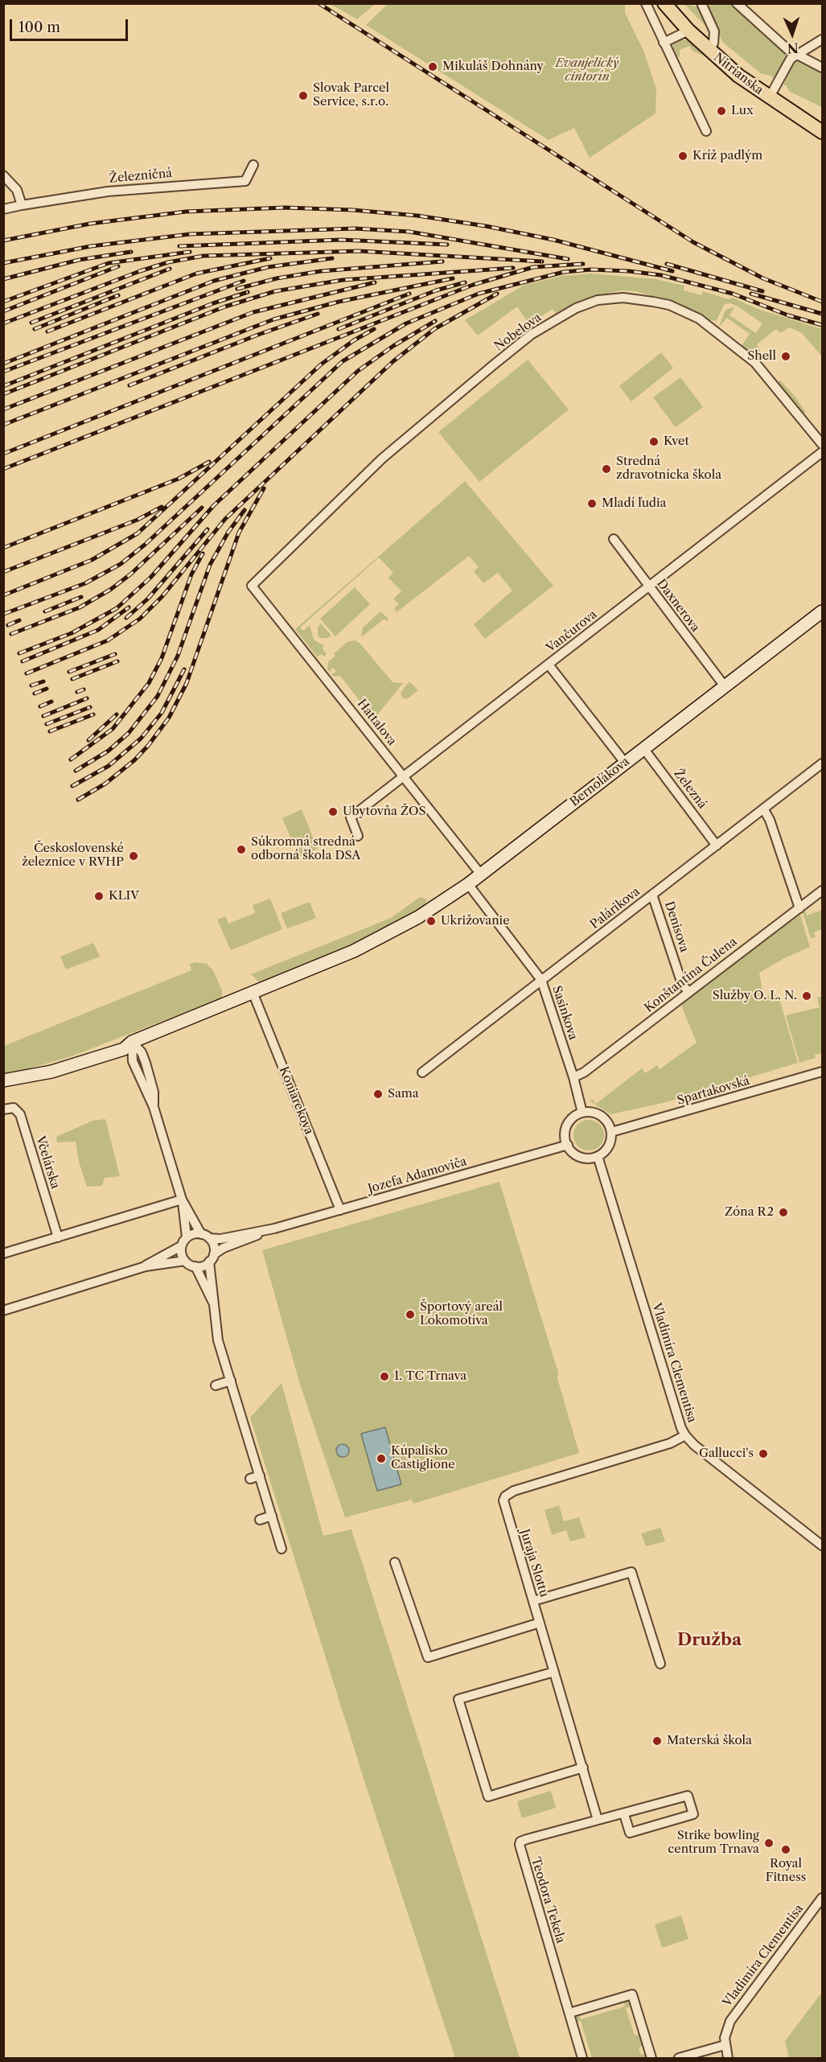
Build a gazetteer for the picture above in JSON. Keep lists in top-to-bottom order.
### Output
{
  "streets": {
    "main road": ["Nitrianska"],
    "street": [
      "Železničná",
      "Nobelova",
      "Daxnerova",
      "Vančurova",
      "Hattalova",
      "Bernolákova",
      "Železná",
      "Palárikova",
      "Denisova",
      "Konštantína Čulena",
      "Sasinkova",
      "Spartakovská",
      "Koniarekova",
      "Včelárska",
      "Jozefa Adamoviča",
      "Vladimíra Clementisa",
      "Juraja Slottu",
      "Teodora Tekela"
    ]
  },
  "crossings": [
    ["Nobelova", "Hattalova"],
    ["Daxnerova", "Vančurova"],
    ["Daxnerova", "Bernolákova"],
    ["Vančurova", "Hattalova"],
    ["Hattalova", "Bernolákova"],
    ["Bernolákova", "Železná"],
    ["Bernolákova", "Sasinkova"],
    ["Bernolákova", "Koniarekova"],
    ["Železná", "Palárikova"],
    ["Palárikova", "Denisova"],
    ["Palárikova", "Sasinkova"],
    ["Denisova", "Konštantína Čulena"],
    ["Konštantína Čulena", "Sasinkova"],
    ["Sasinkova", "Spartakovská"],
    ["Sasinkova", "Jozefa Adamoviča"],
    ["Sasinkova", "Vladimíra Clementisa"],
    ["Spartakovská", "Jozefa Adamoviča"],
    ["Spartakovská", "Vladimíra Clementisa"],
    ["Koniarekova", "Jozefa Adamoviča"],
    ["Jozefa Adamoviča", "Vladimíra Clementisa"],
    ["Vladimíra Clementisa", "Juraja Slottu"],
    ["Juraja Slottu", "Teodora Tekela"]
  ],
  "districts": ["Družba"],
  "parks": ["Evanjelický cintorín"],
  "places": [
    "Mikuláš Dohnány",
    "Slovak Parcel Service, s.r.o.",
    "Lux",
    "Kríž padlým",
    "Shell",
    "Kvet",
    "Stredná zdravotnícka škola",
    "Mladí ľudia",
    "Ubytovňa ŽOS",
    "Súkromná stredná odborná škola DSA",
    "Československé železnice v RVHP",
    "KLIV",
    "Ukrižovanie",
    "Služby O. L. N.",
    "Sama",
    "Zóna R2",
    "Športový areál Lokomotíva",
    "1. TC Trnava",
    "Gallucci's",
    "Kúpalisko Castiglione",
    "Materská škola",
    "Strike bowling centrum Trnava",
    "Royal Fitness"
  ],
  "scale_bar": "100 m",
  "north": "bottom"
}
